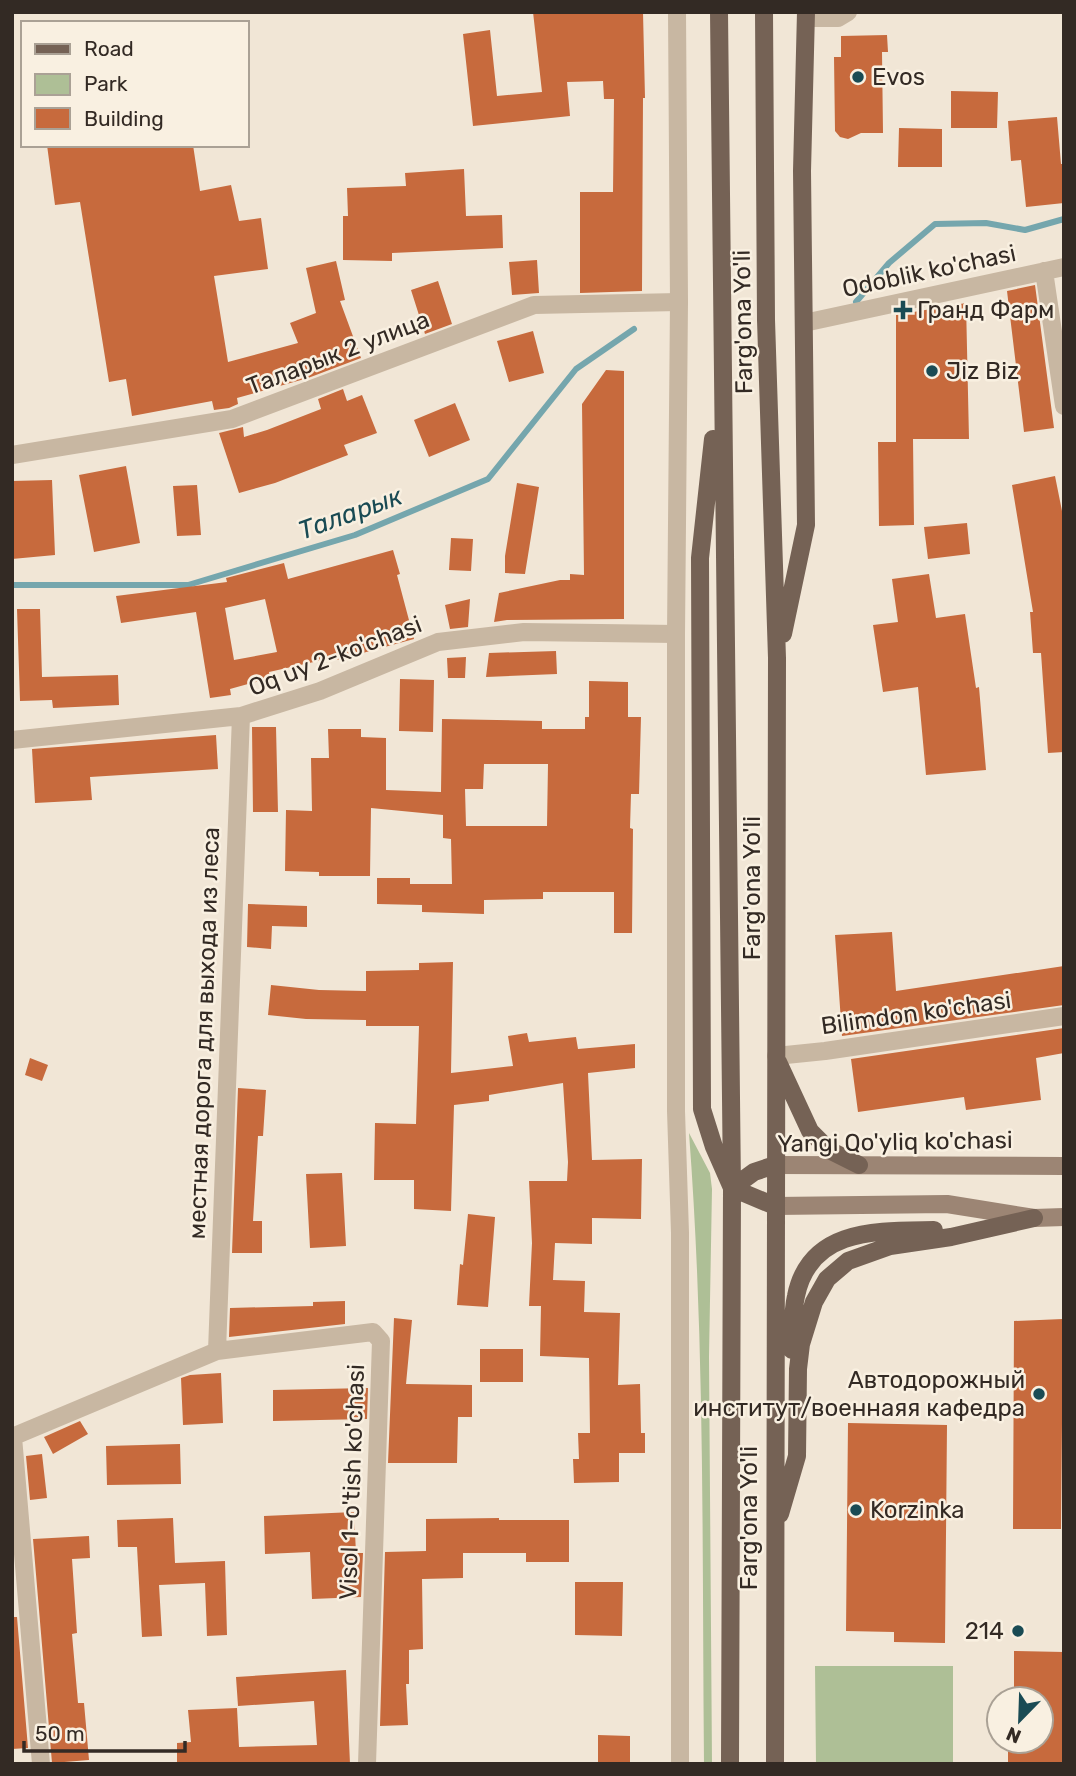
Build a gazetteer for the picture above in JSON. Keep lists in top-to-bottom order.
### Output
{
  "streets": {
    "main road": ["Farg'ona Yo'li", "Yangi Qo'yliq ko'chasi"],
    "street": [
      "Odoblik ko'chasi",
      "Таларык 2 улица",
      "Oq uy 2-ko'chasi",
      "Bilimdon ko'chasi",
      "местная дорога для выхода из леса",
      "Visol 1-o'tish ko'chasi"
    ]
  },
  "crossings": [
    ["Farg'ona Yo'li", "Bilimdon ko'chasi"],
    ["Farg'ona Yo'li", "Yangi Qo'yliq ko'chasi"],
    ["Oq uy 2-ko'chasi", "местная дорога для выхода из леса"],
    ["местная дорога для выхода из леса", "Visol 1-o'tish ko'chasi"]
  ],
  "water": ["Таларык"],
  "places": {
    "other": [
      "Evos",
      "Jiz Biz",
      "Автодорожный институт/военнаяя кафедра",
      "Korzinka",
      "214"
    ],
    "health": ["Гранд Фарм"]
  },
  "legend": ["Road", "Park", "Building"],
  "scale_bar": "50 m",
  "north": "bottom left"
}
